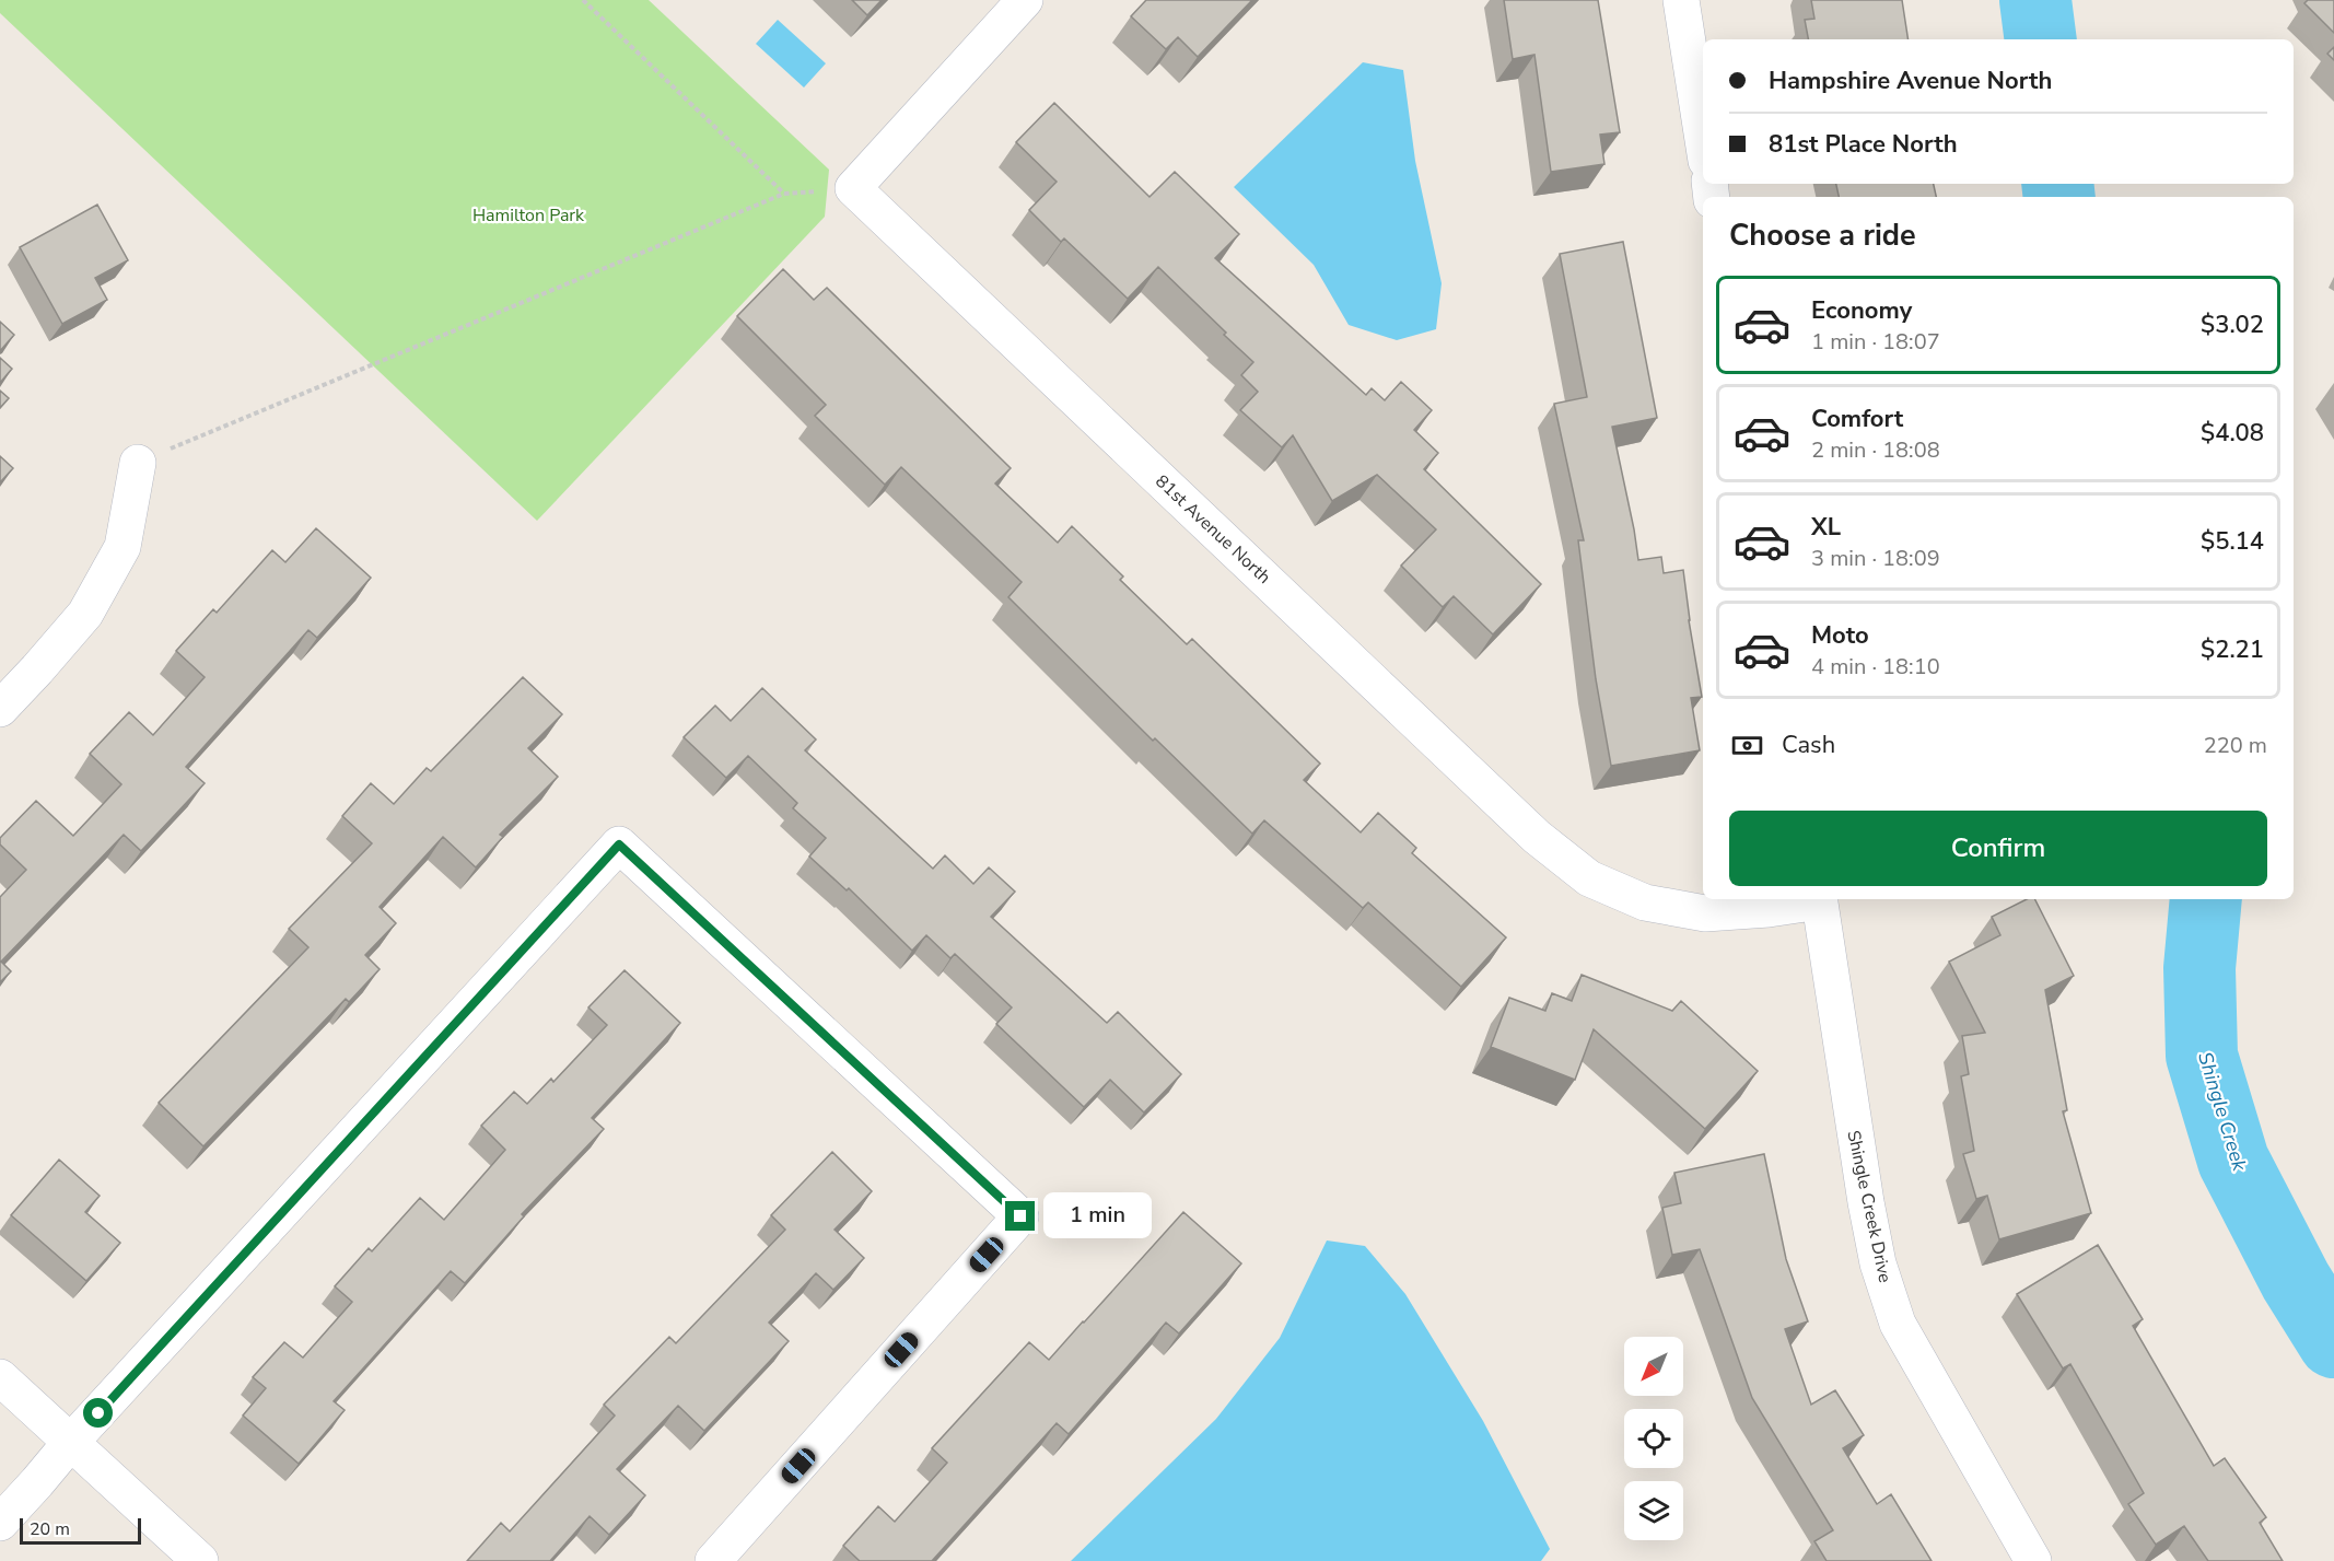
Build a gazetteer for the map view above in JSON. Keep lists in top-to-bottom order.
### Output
{
  "streets": {
    "street": ["81st Avenue North", "Shingle Creek Drive"]
  },
  "water": ["Shingle Creek"],
  "parks": ["Hamilton Park"],
  "scale_bar": "20 m",
  "north": "bottom left",
  "page": {
    "banner": ["Hampshire Avenue North", "81st Place North"],
    "heading": "Choose a ride",
    "list": [
      {
        "name": "Economy",
        "note": "1 min · 18:07",
        "value": "$3.02"
      },
      {
        "name": "Comfort",
        "note": "2 min · 18:08",
        "value": "$4.08"
      },
      {
        "name": "XL",
        "note": "3 min · 18:09",
        "value": "$5.14"
      },
      {
        "name": "Moto",
        "note": "4 min · 18:10",
        "value": "$2.21"
      }
    ],
    "pay": ["Cash", "220 m"],
    "buttons": "Confirm",
    "bubble": "1 min",
    "scale": "20 m"
  }
}
